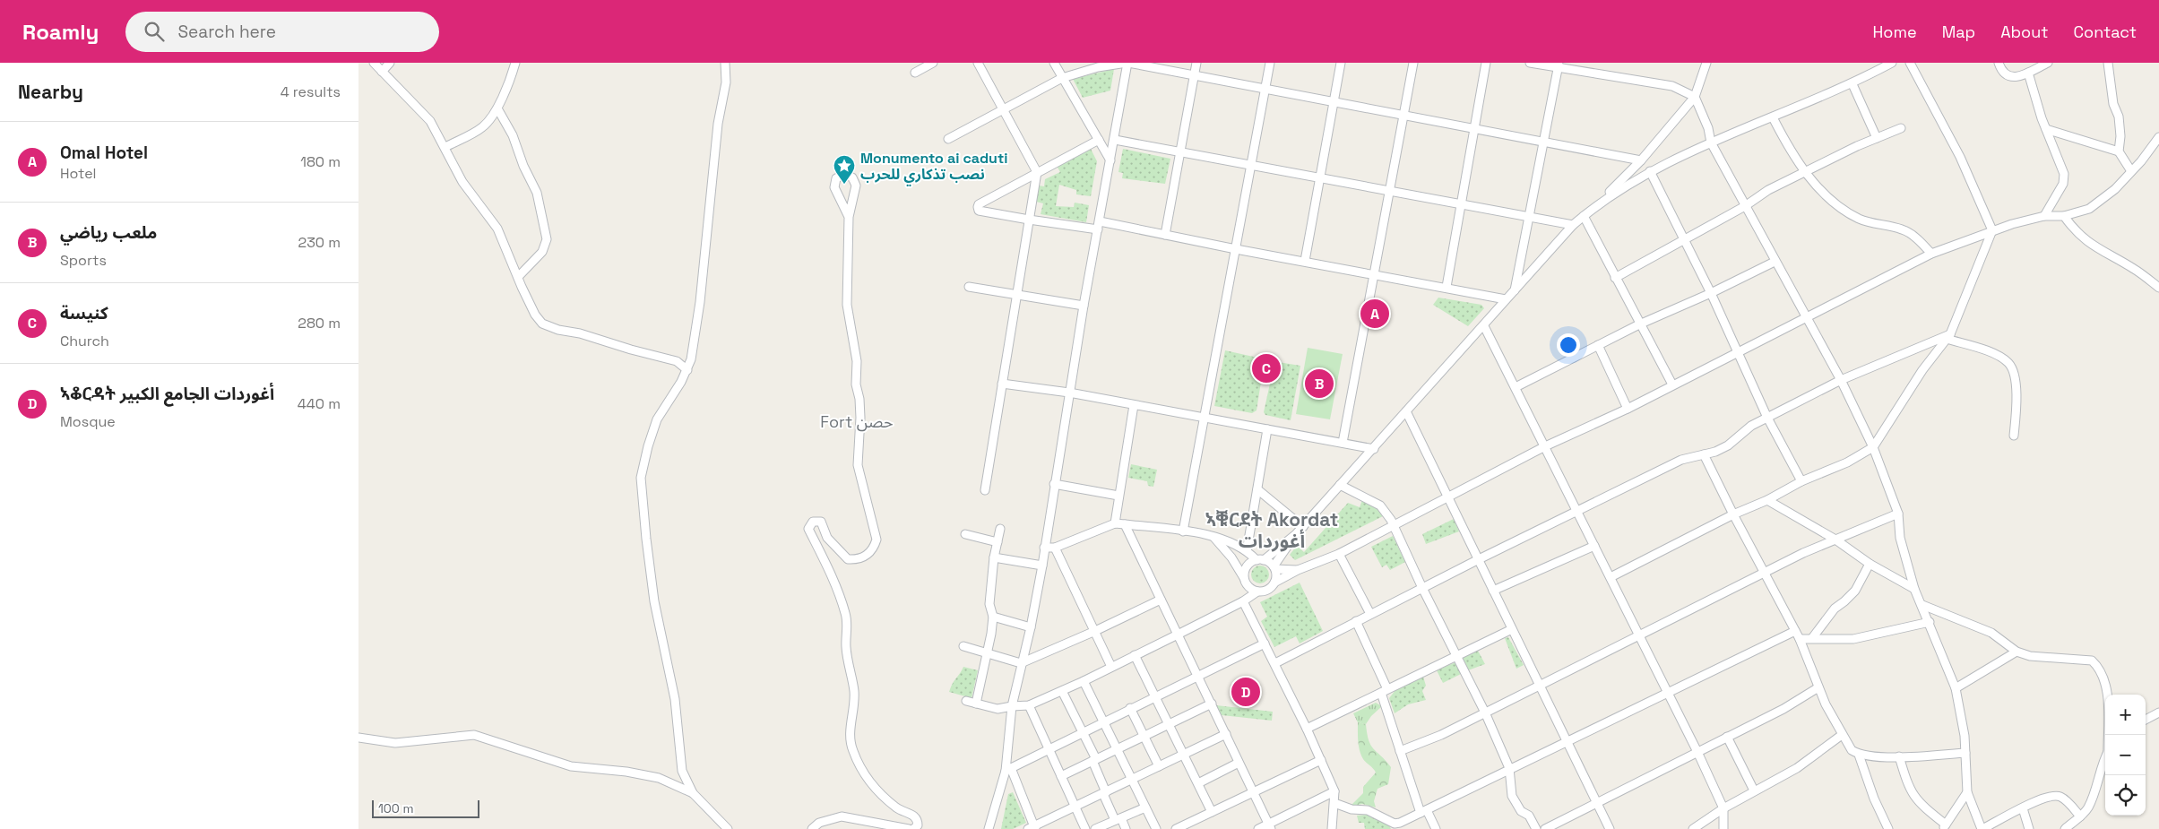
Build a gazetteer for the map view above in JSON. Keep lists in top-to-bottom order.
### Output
{
  "districts": ["Fort حصن", "ኣቑርደት Akordat أغوردات"],
  "places": {
    "place": ["Monumento ai caduti نصب تذكاري للحرب"]
  },
  "scale_bar": "100 m",
  "page": {
    "header": "Roamly",
    "search": "Search here",
    "nav": [
      "Home",
      "Map",
      "About",
      "Contact"
    ],
    "heading": ["Nearby", "4 results"],
    "list": [
      {
        "mark": "A",
        "name": "Omal Hotel",
        "note": "Hotel",
        "value": "180 m"
      },
      {
        "mark": "B",
        "name": "ملعب رياضي",
        "note": "Sports",
        "value": "230 m"
      },
      {
        "mark": "C",
        "name": "كنيسة",
        "note": "Church",
        "value": "280 m"
      },
      {
        "mark": "D",
        "name": "ኣቆርዳት أغوردات الجامع الكبير",
        "note": "Mosque",
        "value": "440 m"
      }
    ],
    "pins": [
      "A",
      "C",
      "B",
      "D"
    ],
    "map_buttons": ["+", "−"],
    "scale": "100 m"
  }
}
